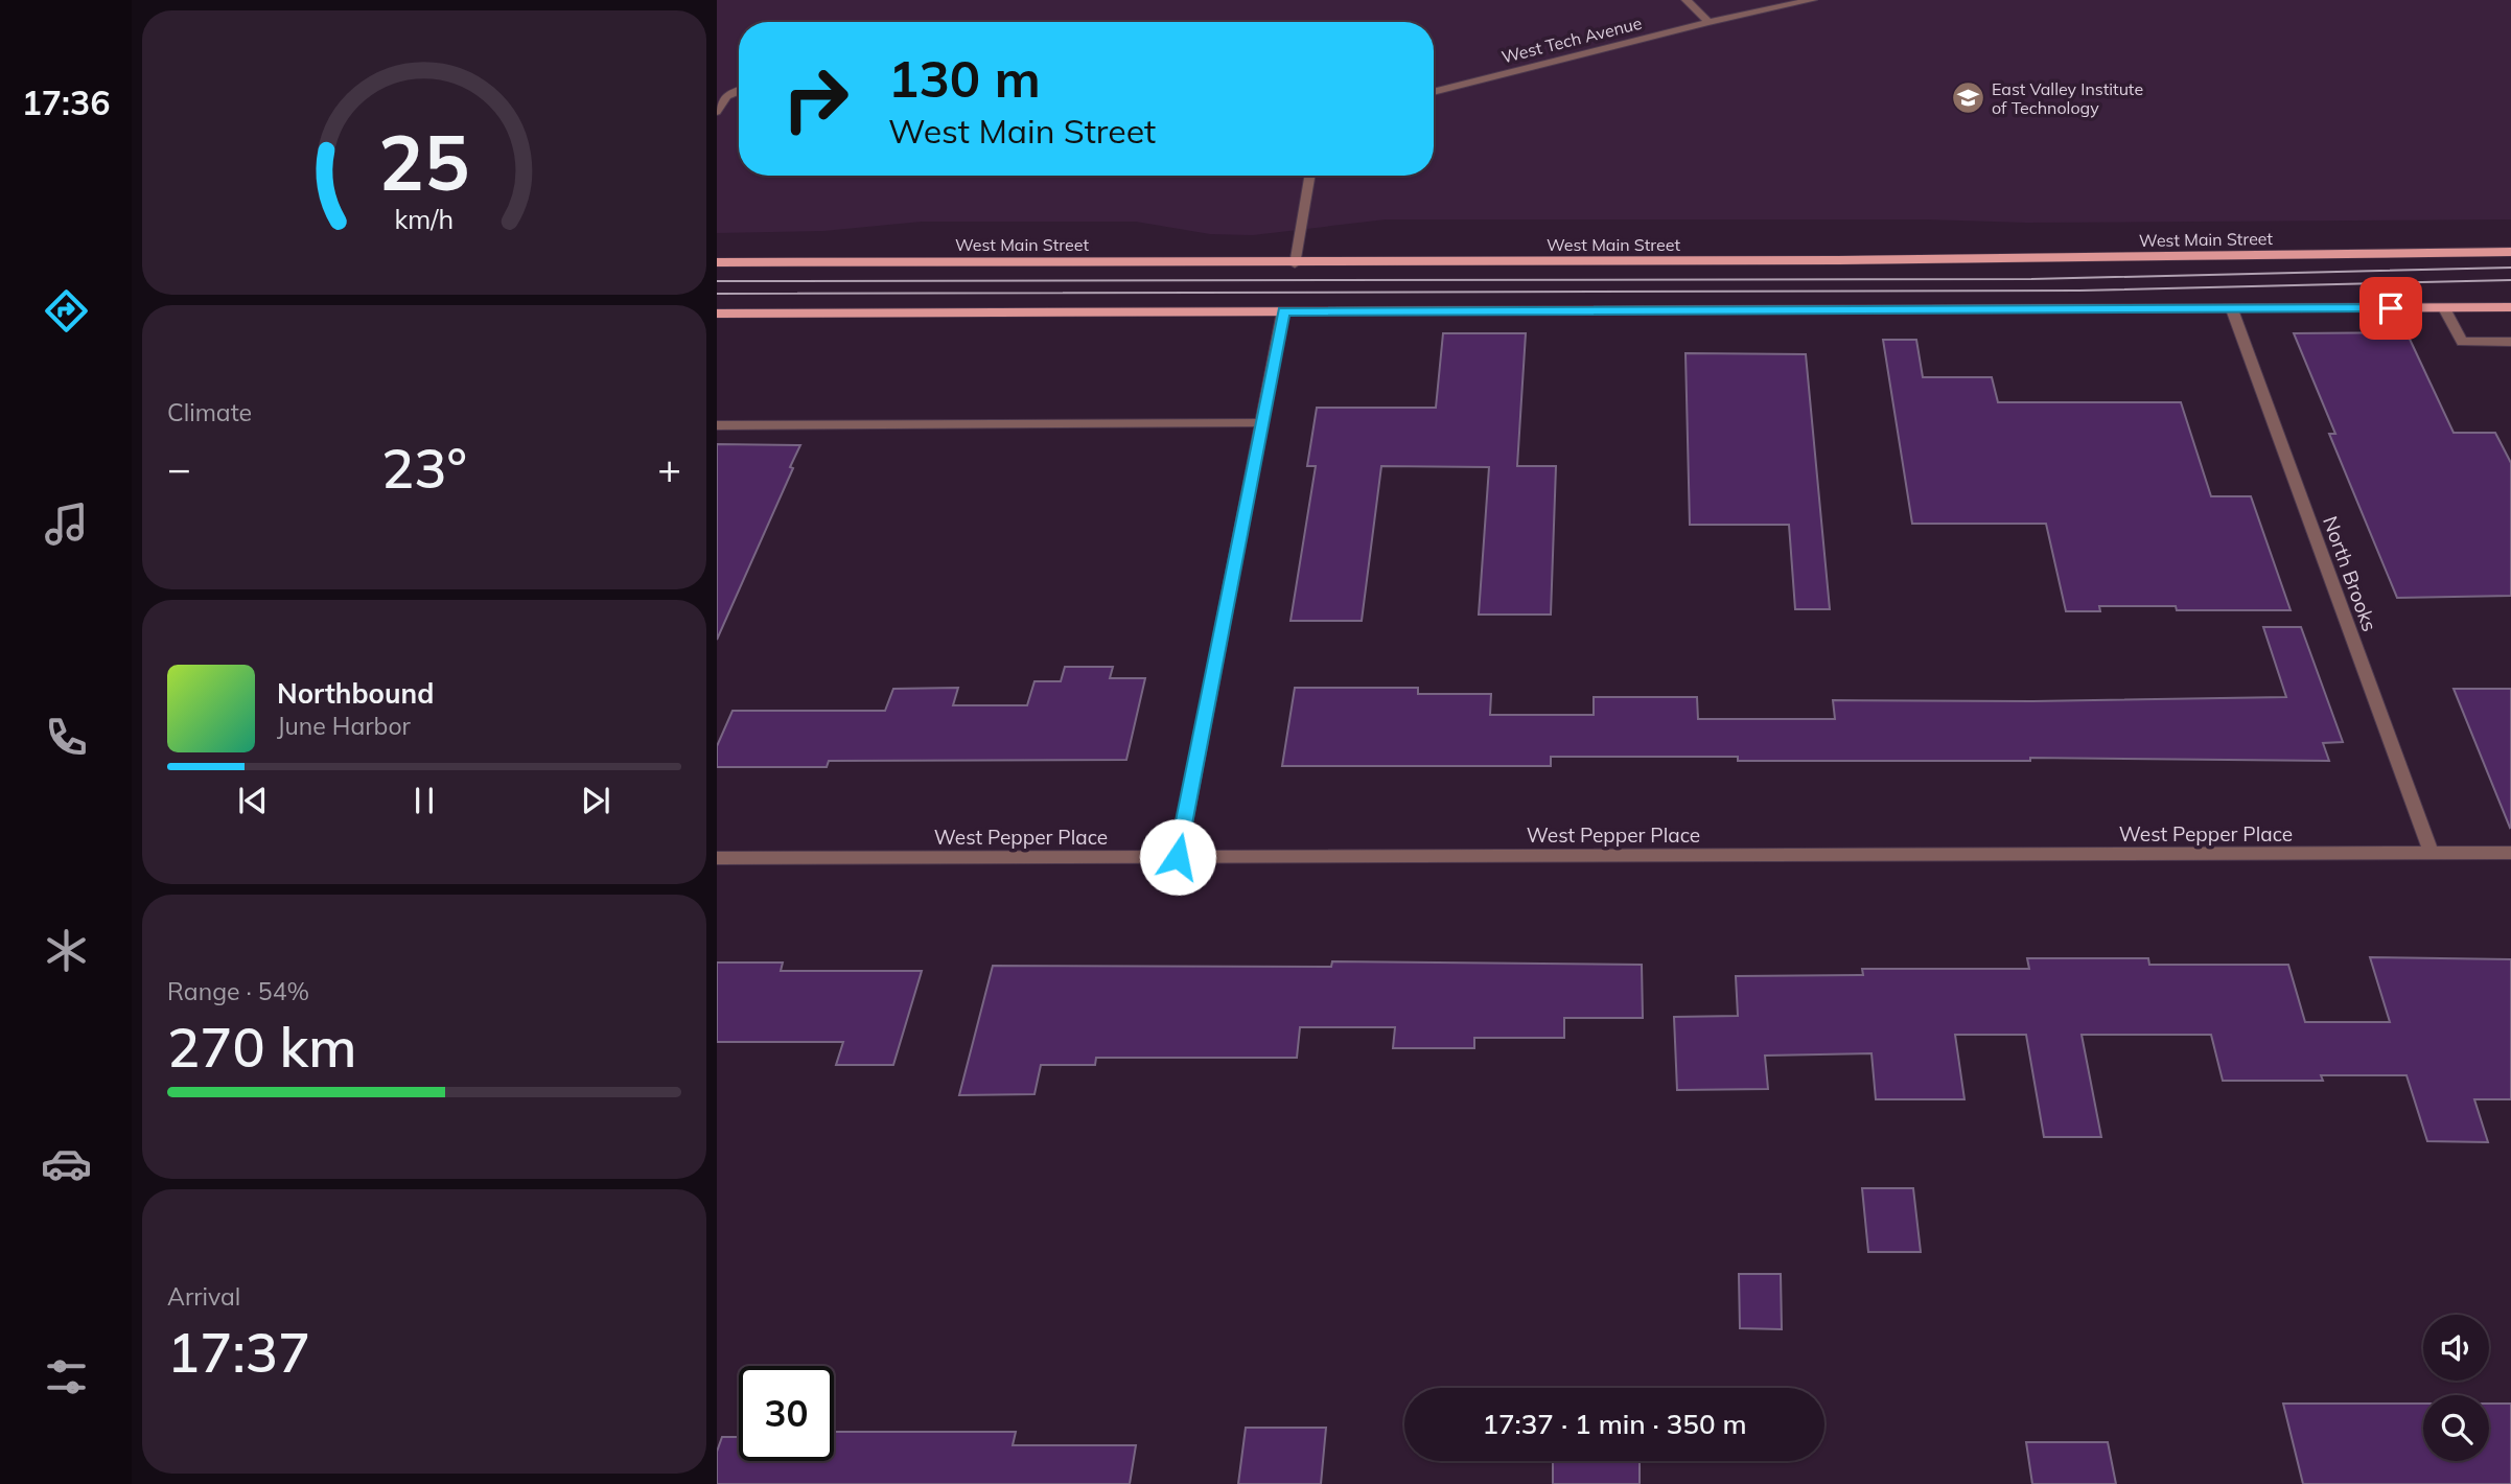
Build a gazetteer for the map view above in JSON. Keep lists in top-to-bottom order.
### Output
{
  "streets": {
    "main road": ["West Main Street"],
    "street": ["West Tech Avenue", "North Brooks", "West Pepper Place"]
  },
  "crossings": [
    ["North Brooks", "West Pepper Place"]
  ],
  "places": {
    "school or university": ["East Valley Institute of Technology"]
  },
  "page": {
    "tabs": "17:36",
    "turn": ["130 m", "West Main Street"],
    "tile": [
      "Climate",
      ["Range · 54%", "270 km"],
      ["Arrival", "17:37"]
    ],
    "heat": ["−", "23°", "+"],
    "song": ["Northbound", "June Harbor"],
    "limit": "30",
    "trip": "17:37 · 1 min · 350 m",
    "gauge": ["25", "km/h"]
  }
}
